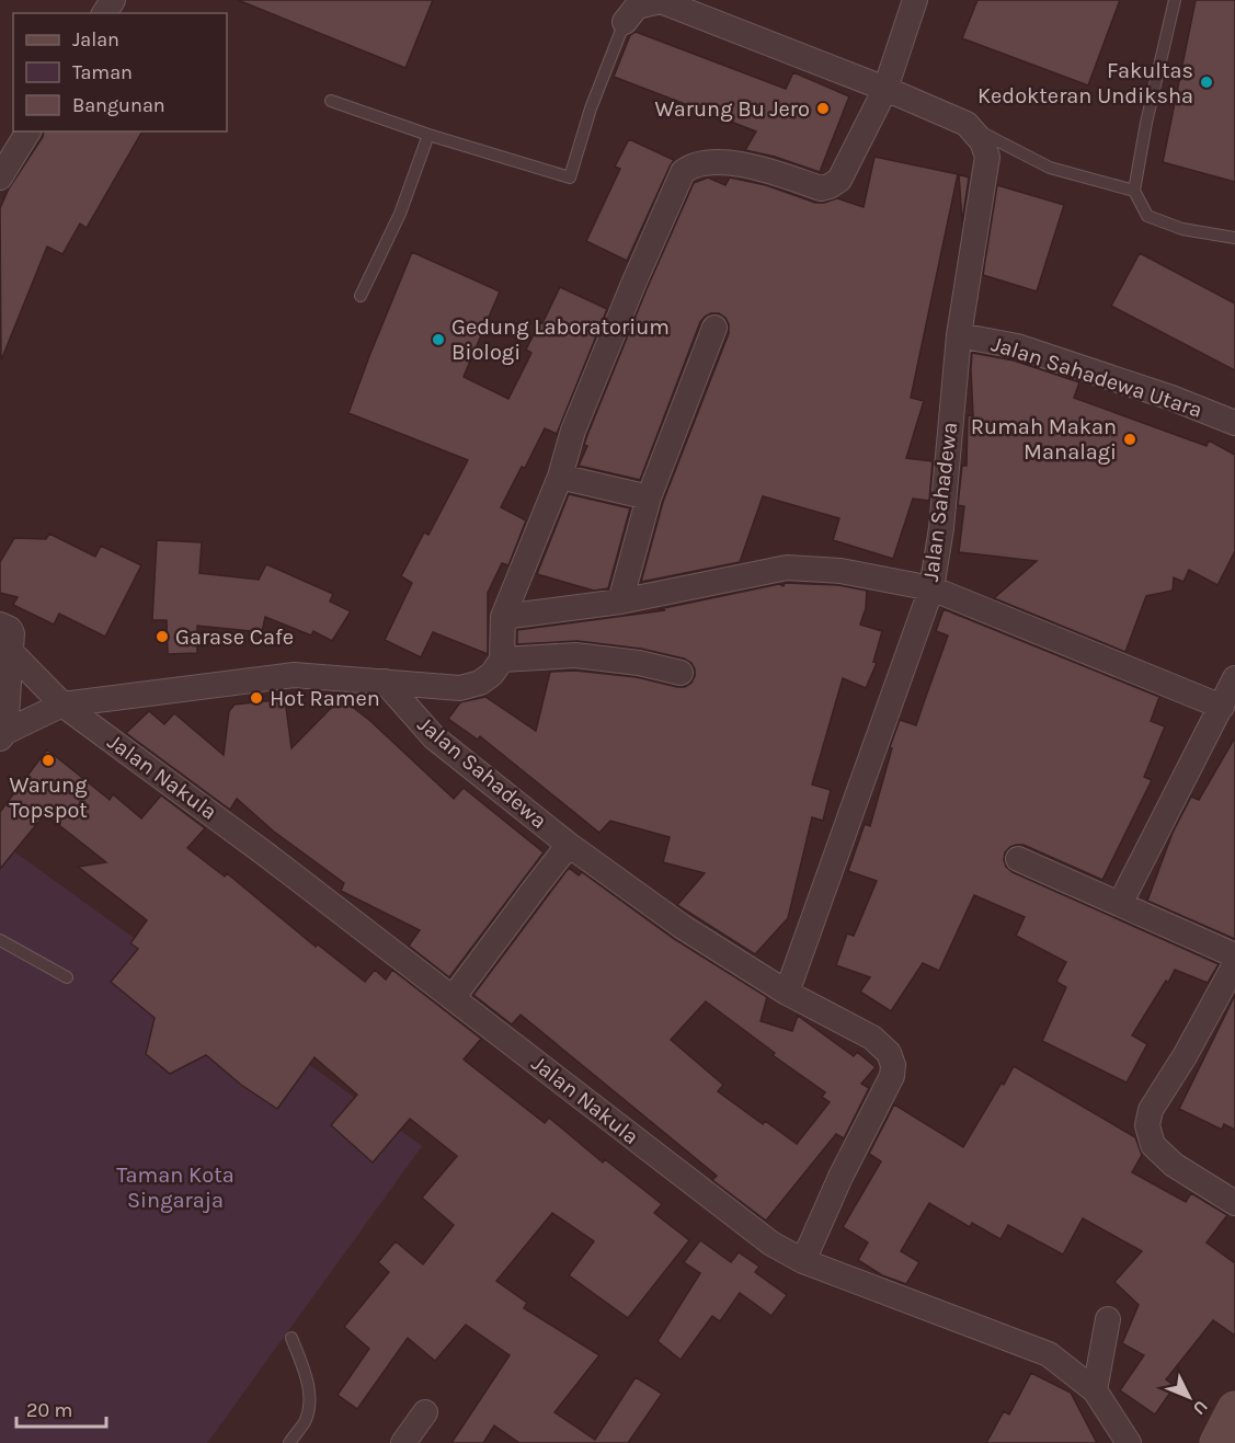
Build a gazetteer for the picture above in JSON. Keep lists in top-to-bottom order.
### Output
{
  "streets": {
    "street": ["Jalan Sahadewa Utara", "Jalan Sahadewa", "Jalan Nakula"]
  },
  "crossings": [
    ["Jalan Sahadewa Utara", "Jalan Sahadewa"],
    ["Jalan Sahadewa", "Jalan Nakula"]
  ],
  "parks": ["Taman Kota Singaraja"],
  "places": [
    "Fakultas Kedokteran Undiksha",
    "Warung Bu Jero",
    "Gedung Laboratorium Biologi",
    "Rumah Makan Manalagi",
    "Garase Cafe",
    "Hot Ramen",
    "Warung Topspot"
  ],
  "legend": ["Jalan", "Taman", "Bangunan"],
  "scale_bar": "20 m",
  "north": "bottom right"
}
